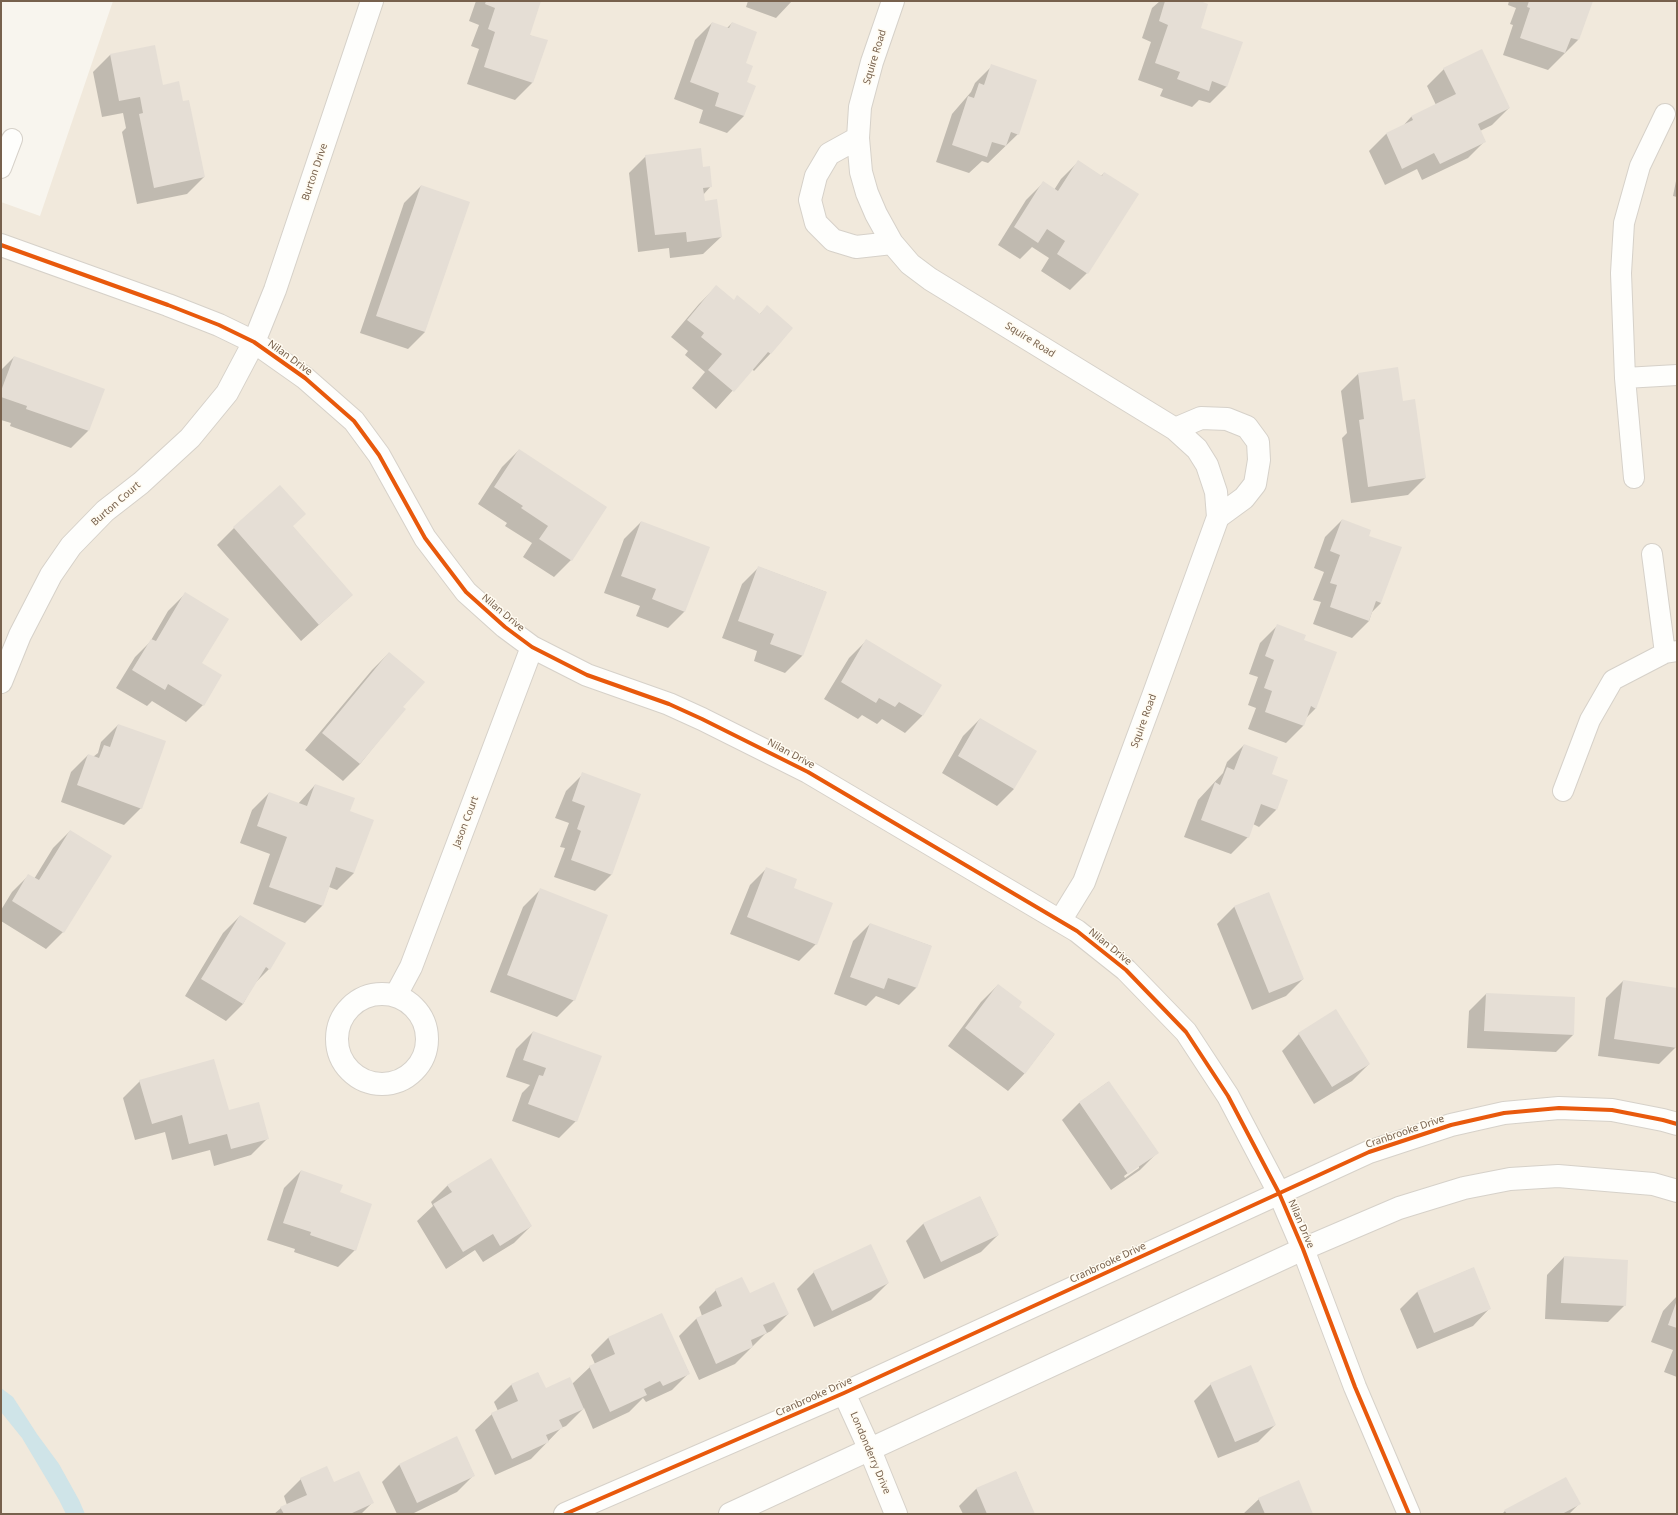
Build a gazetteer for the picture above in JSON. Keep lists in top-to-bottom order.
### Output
{
  "streets": {
    "street": [
      "Squire Road",
      "Burton Drive",
      "Nilan Drive",
      "Burton Court",
      "Jason Court",
      "Cranbrooke Drive",
      "Londonderry Drive"
    ]
  },
  "crossings": [
    ["Squire Road", "Nilan Drive"],
    ["Burton Drive", "Nilan Drive"],
    ["Burton Drive", "Burton Court"],
    ["Nilan Drive", "Burton Court"],
    ["Nilan Drive", "Jason Court"],
    ["Nilan Drive", "Cranbrooke Drive"],
    ["Cranbrooke Drive", "Londonderry Drive"]
  ]
}
